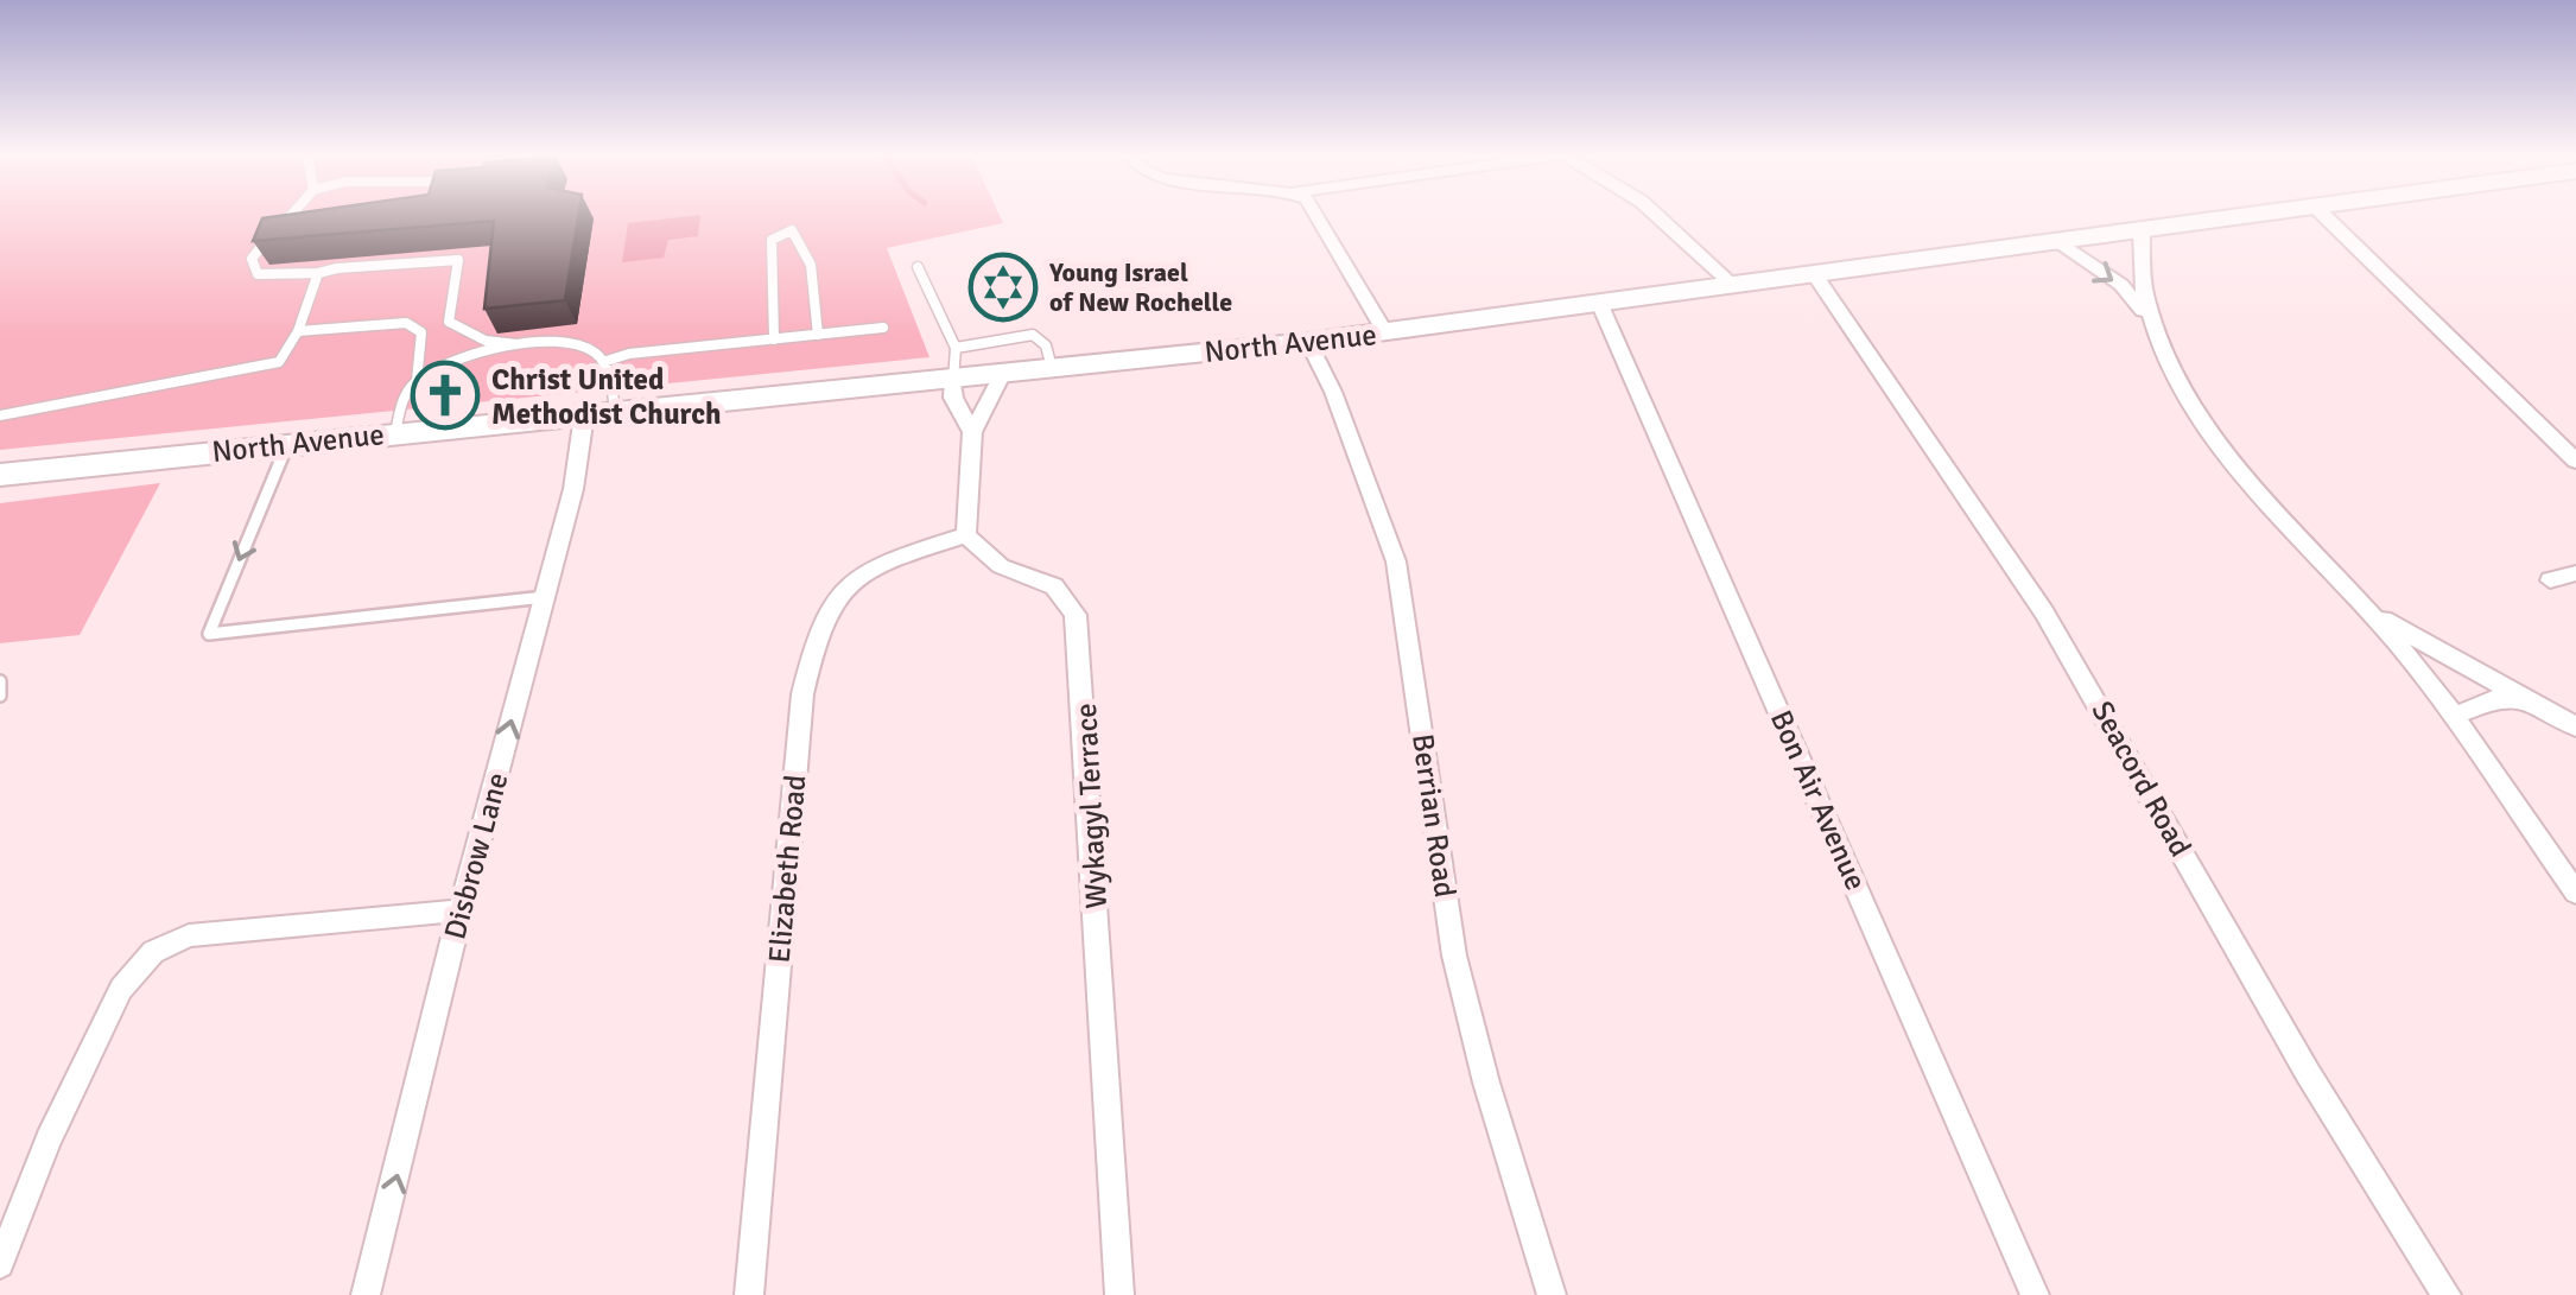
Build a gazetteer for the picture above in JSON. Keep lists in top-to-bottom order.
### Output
{
  "streets": {
    "main road": ["North Avenue"],
    "street": [
      "Seacord Road",
      "Bon Air Avenue",
      "Wykagyl Terrace",
      "Berrian Road",
      "Disbrow Lane",
      "Elizabeth Road"
    ]
  },
  "crossings": [
    ["North Avenue", "Seacord Road"],
    ["North Avenue", "Bon Air Avenue"],
    ["North Avenue", "Berrian Road"],
    ["North Avenue", "Disbrow Lane"],
    ["Wykagyl Terrace", "Elizabeth Road"]
  ],
  "one_way": ["Disbrow Lane"],
  "places": {
    "synagogue": ["Young Israel of New Rochelle"],
    "church": ["Christ United Methodist Church"]
  }
}
